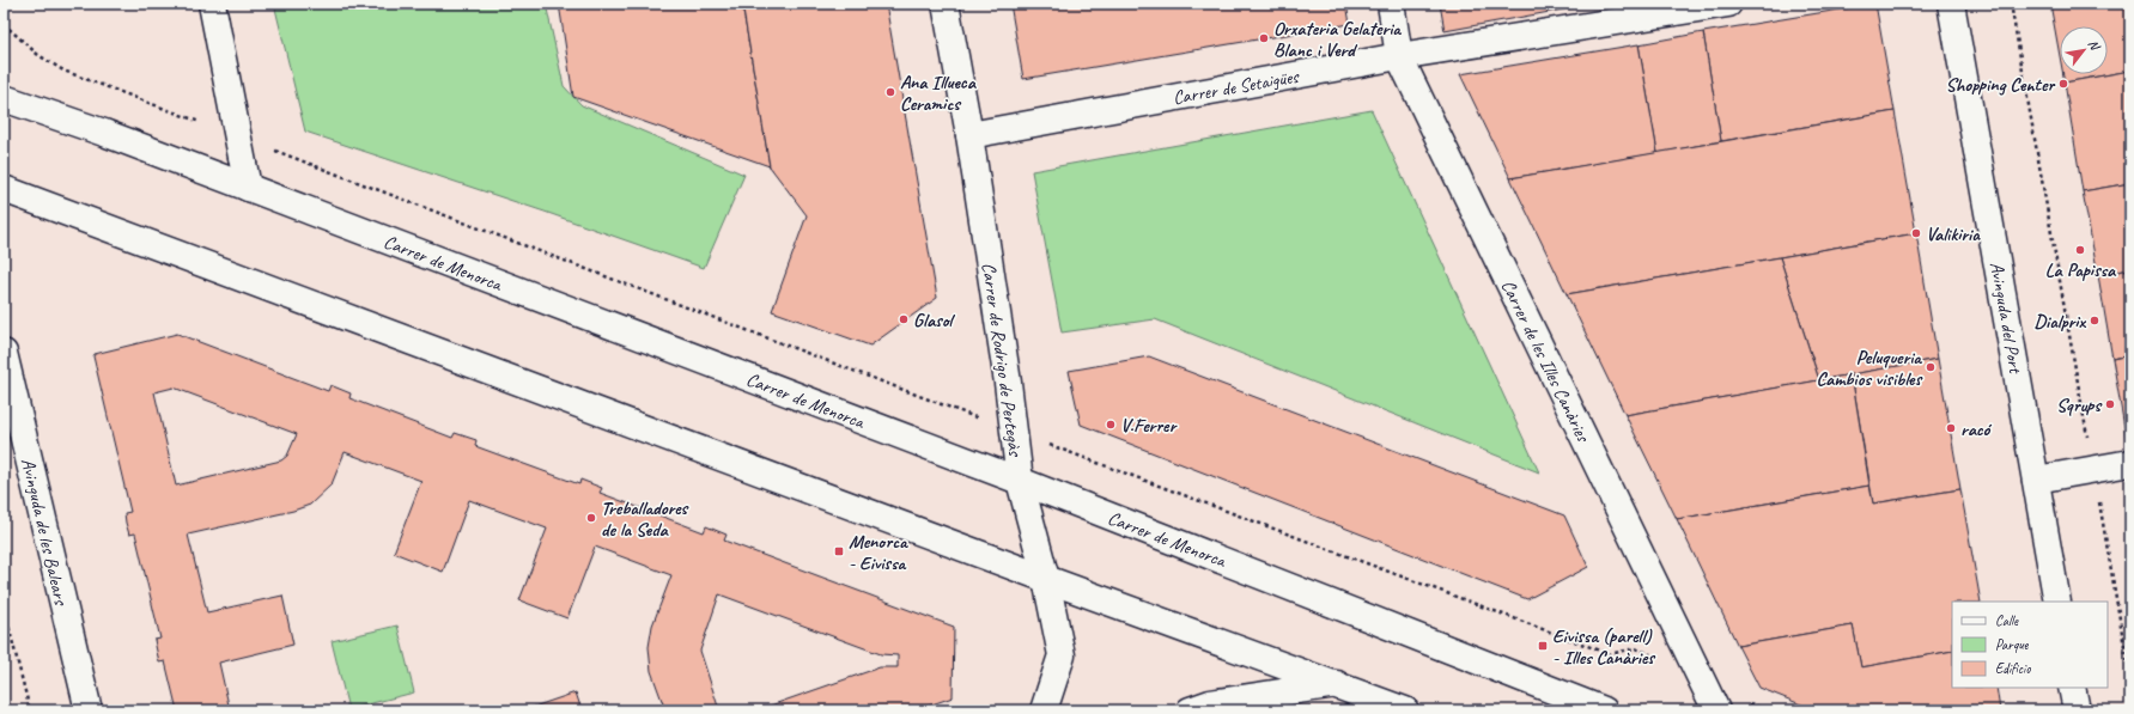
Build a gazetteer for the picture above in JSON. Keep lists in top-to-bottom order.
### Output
{
  "streets": {
    "main road": [
      "Carrer de Setaigües",
      "Carrer de Menorca",
      "Avinguda del Port",
      "Carrer de Rodrigo de Pertegàs",
      "Carrer de les Illes Canàries",
      "Avinguda de les Balears"
    ]
  },
  "crossings": [
    ["Carrer de Setaigües", "Carrer de Rodrigo de Pertegàs"],
    ["Carrer de Setaigües", "Carrer de les Illes Canàries"],
    ["Carrer de Menorca", "Carrer de Rodrigo de Pertegàs"]
  ],
  "places": {
    "other": [
      "Orxateria Gelateria Blanc i Verd",
      "Shopping Center",
      "Ana Illueca Ceramics",
      "Valikiria",
      "La Papissa",
      "Glasol",
      "Dialprix",
      "Peluqueria Cambios visibles",
      "Sqrups",
      "V.Ferrer",
      "racó",
      "Treballadores de la Seda"
    ],
    "transit": ["Menorca - Eivissa", "Eivissa (parell) - Illes Canàries"]
  },
  "legend": ["Calle", "Parque", "Edificio"],
  "north": "top right"
}
